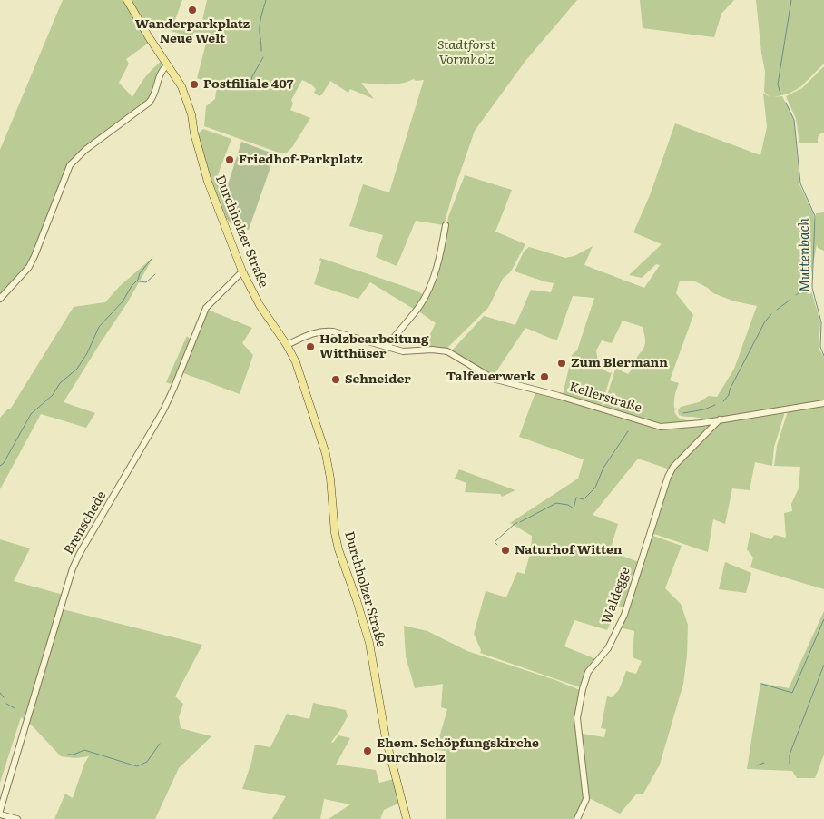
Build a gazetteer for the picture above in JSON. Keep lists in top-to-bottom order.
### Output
{
  "streets": {
    "main road": ["Durchholzer Straße"],
    "street": ["Kellerstraße", "Brenschede", "Waldegge"]
  },
  "crossings": [
    ["Durchholzer Straße", "Kellerstraße"],
    ["Durchholzer Straße", "Brenschede"],
    ["Kellerstraße", "Waldegge"]
  ],
  "water": ["Muttenbach"],
  "parks": ["Stadtforst Vormholz"],
  "places": [
    "Wanderparkplatz Neue Welt",
    "Postfiliale 407",
    "Friedhof-Parkplatz",
    "Holzbearbeitung Witthüser",
    "Zum Biermann",
    "Talfeuerwerk",
    "Schneider",
    "Naturhof Witten",
    "Ehem. Schöpfungskirche Durchholz"
  ]
}
